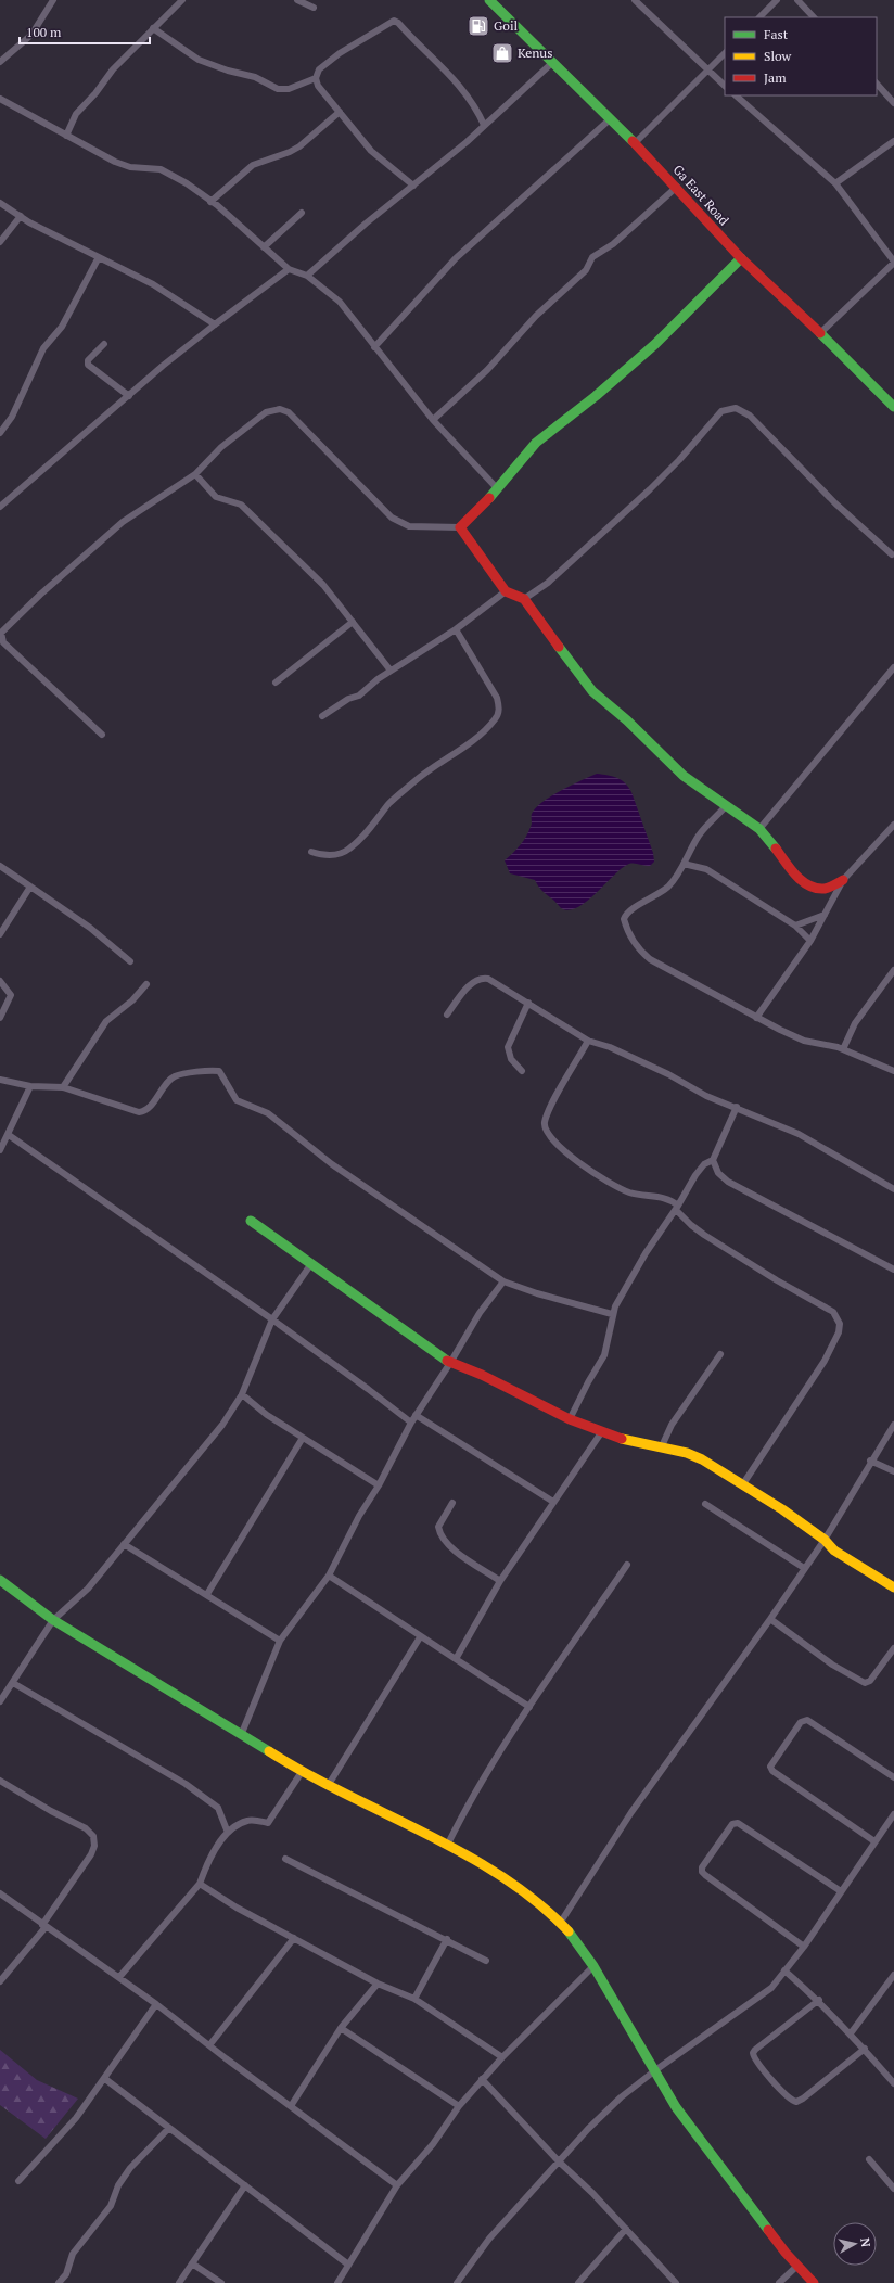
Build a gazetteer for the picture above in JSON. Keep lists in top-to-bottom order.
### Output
{
  "streets": {
    "street": ["Ga East Road"]
  },
  "places": {
    "fuel station": ["Goil"],
    "shop": ["Kenus"]
  },
  "legend": ["Fast", "Slow", "Jam"],
  "scale_bar": "100 m",
  "north": "right"
}
